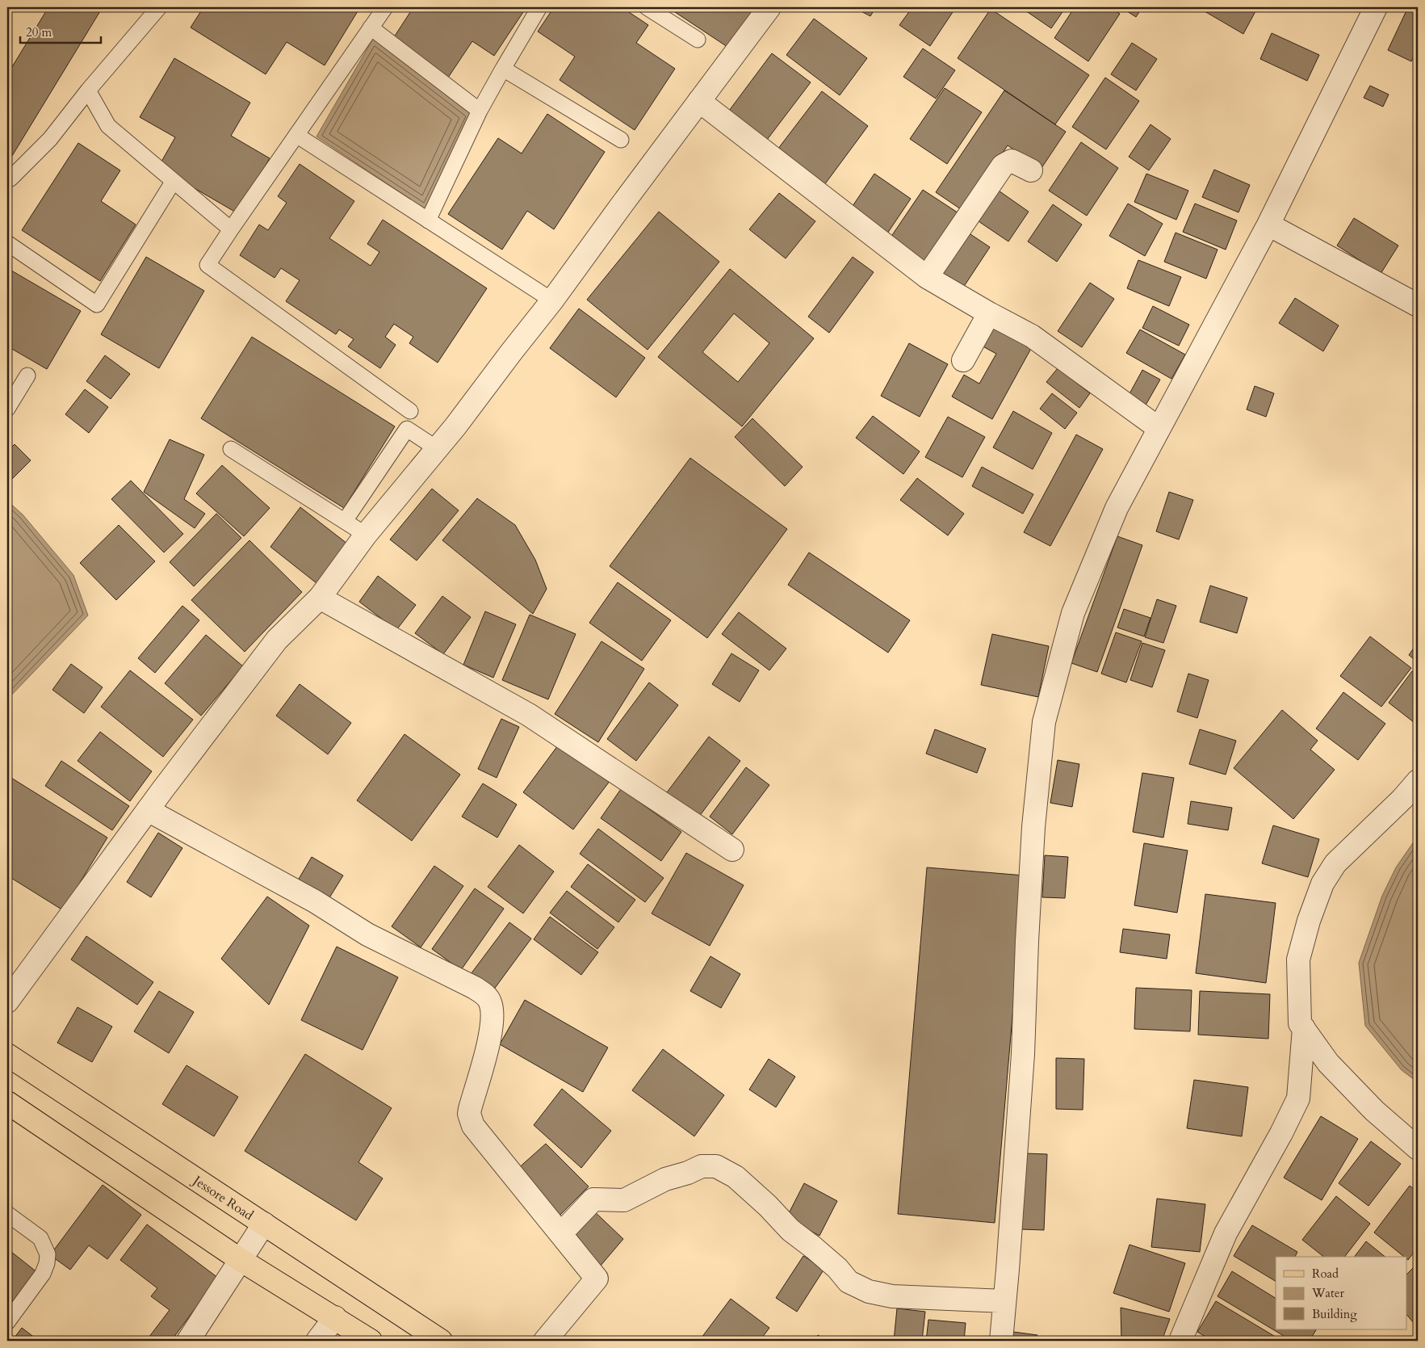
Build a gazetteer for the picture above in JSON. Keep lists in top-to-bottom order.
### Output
{
  "streets": {
    "main road": ["Jessore Road"]
  },
  "legend": ["Road", "Water", "Building"],
  "scale_bar": "20 m"
}
